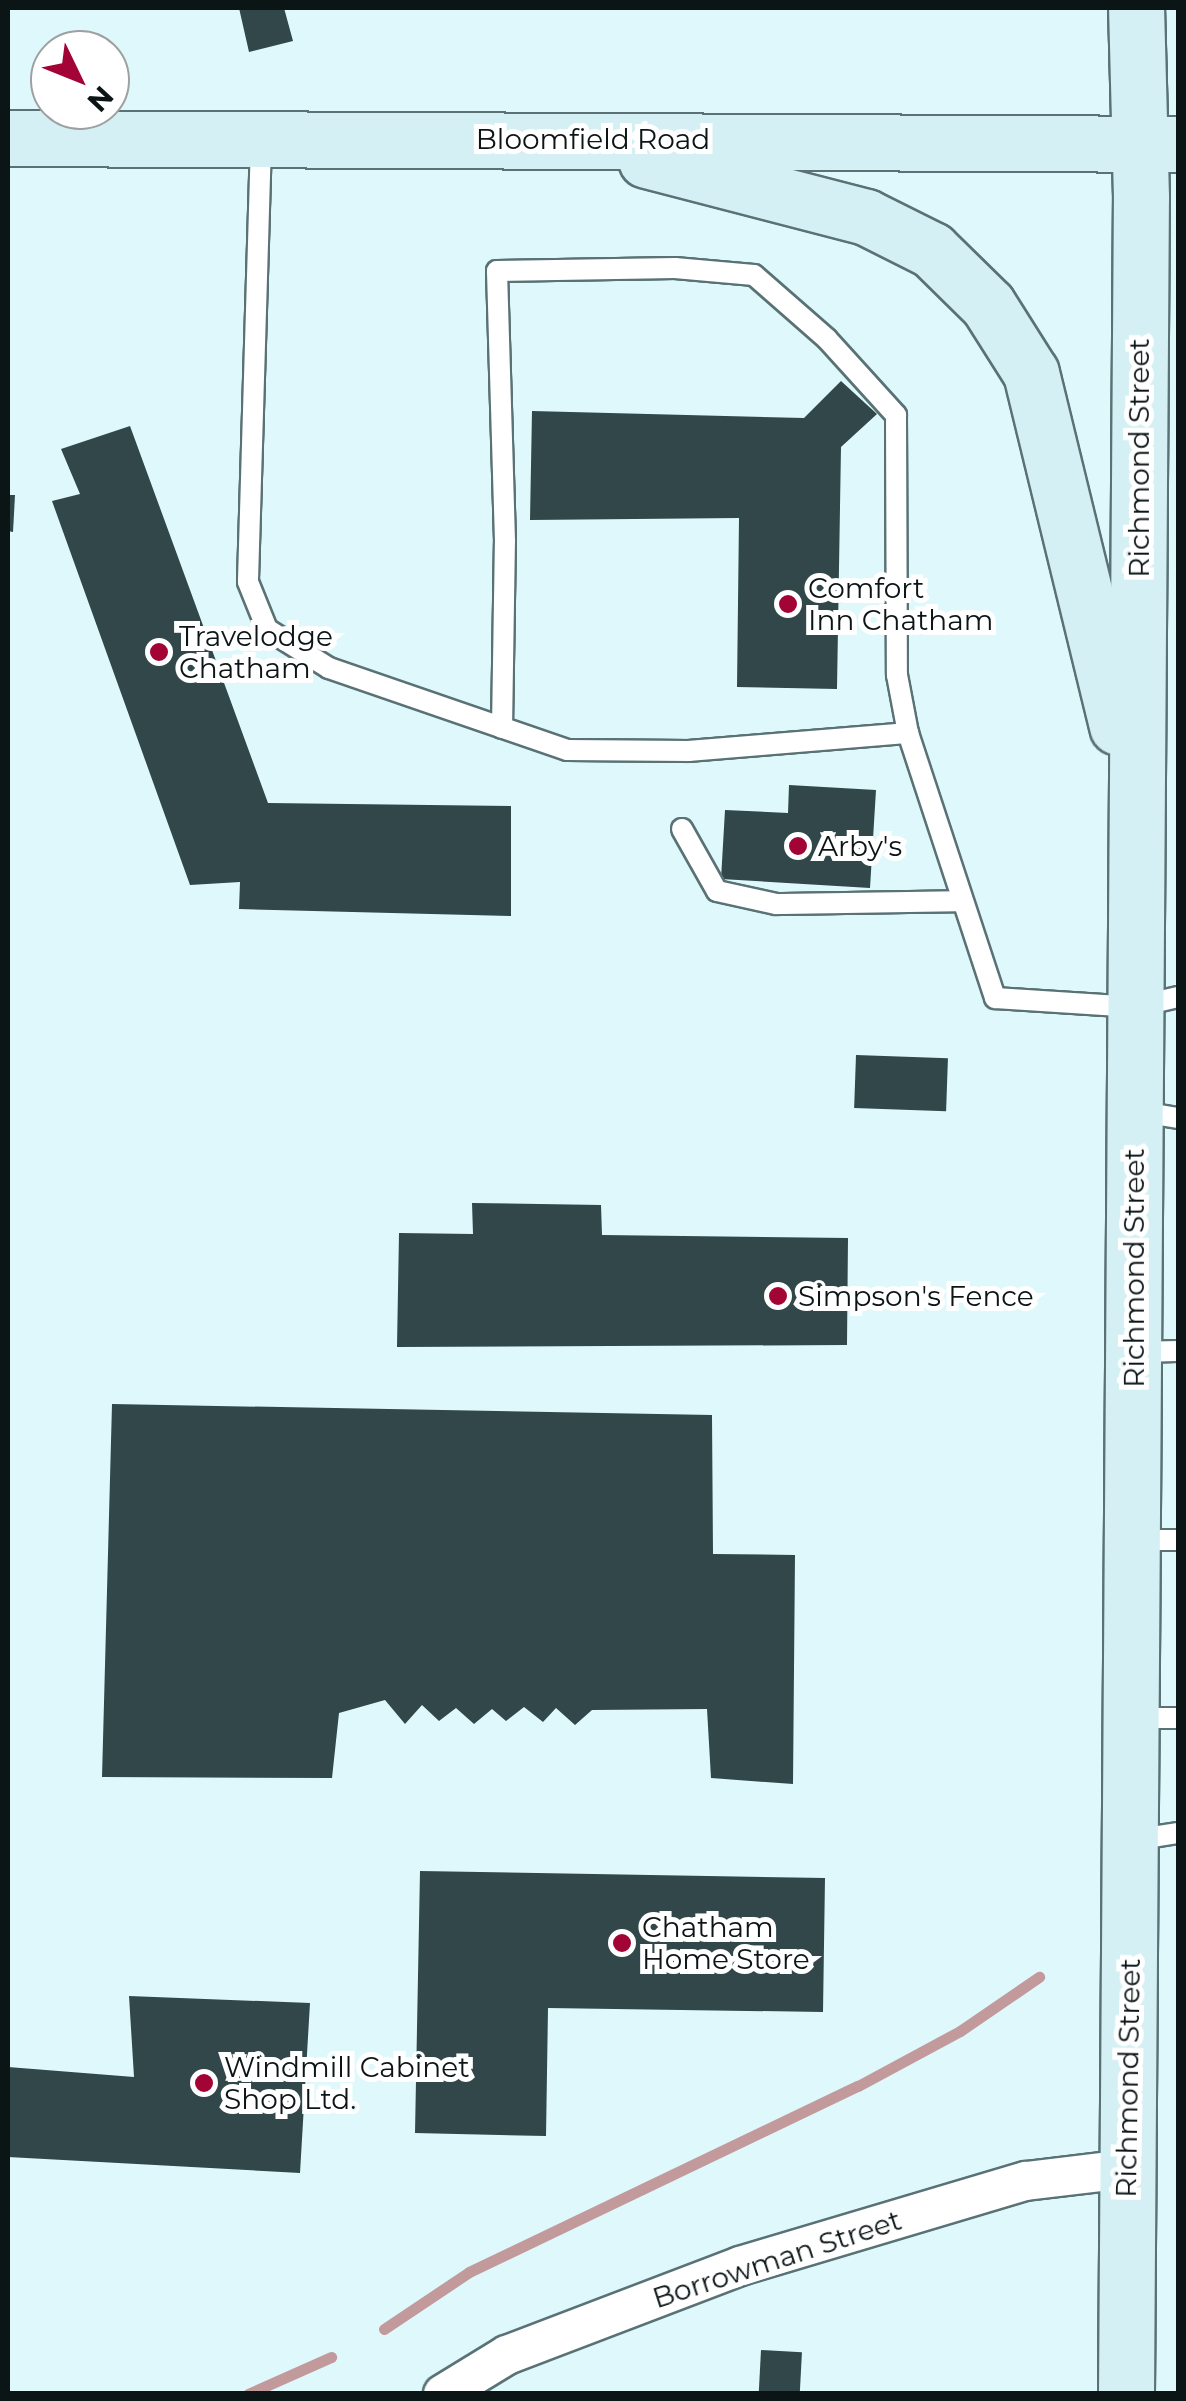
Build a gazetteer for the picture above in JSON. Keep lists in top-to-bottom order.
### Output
{
  "streets": {
    "main road": ["Bloomfield Road", "Richmond Street"],
    "street": ["Borrowman Street"]
  },
  "crossings": [
    ["Bloomfield Road", "Richmond Street"],
    ["Richmond Street", "Borrowman Street"]
  ],
  "places": [
    "Comfort Inn Chatham",
    "Travelodge Chatham",
    "Arby's",
    "Simpson's Fence",
    "Chatham Home Store",
    "Windmill Cabinet Shop Ltd."
  ],
  "north": "bottom right"
}
